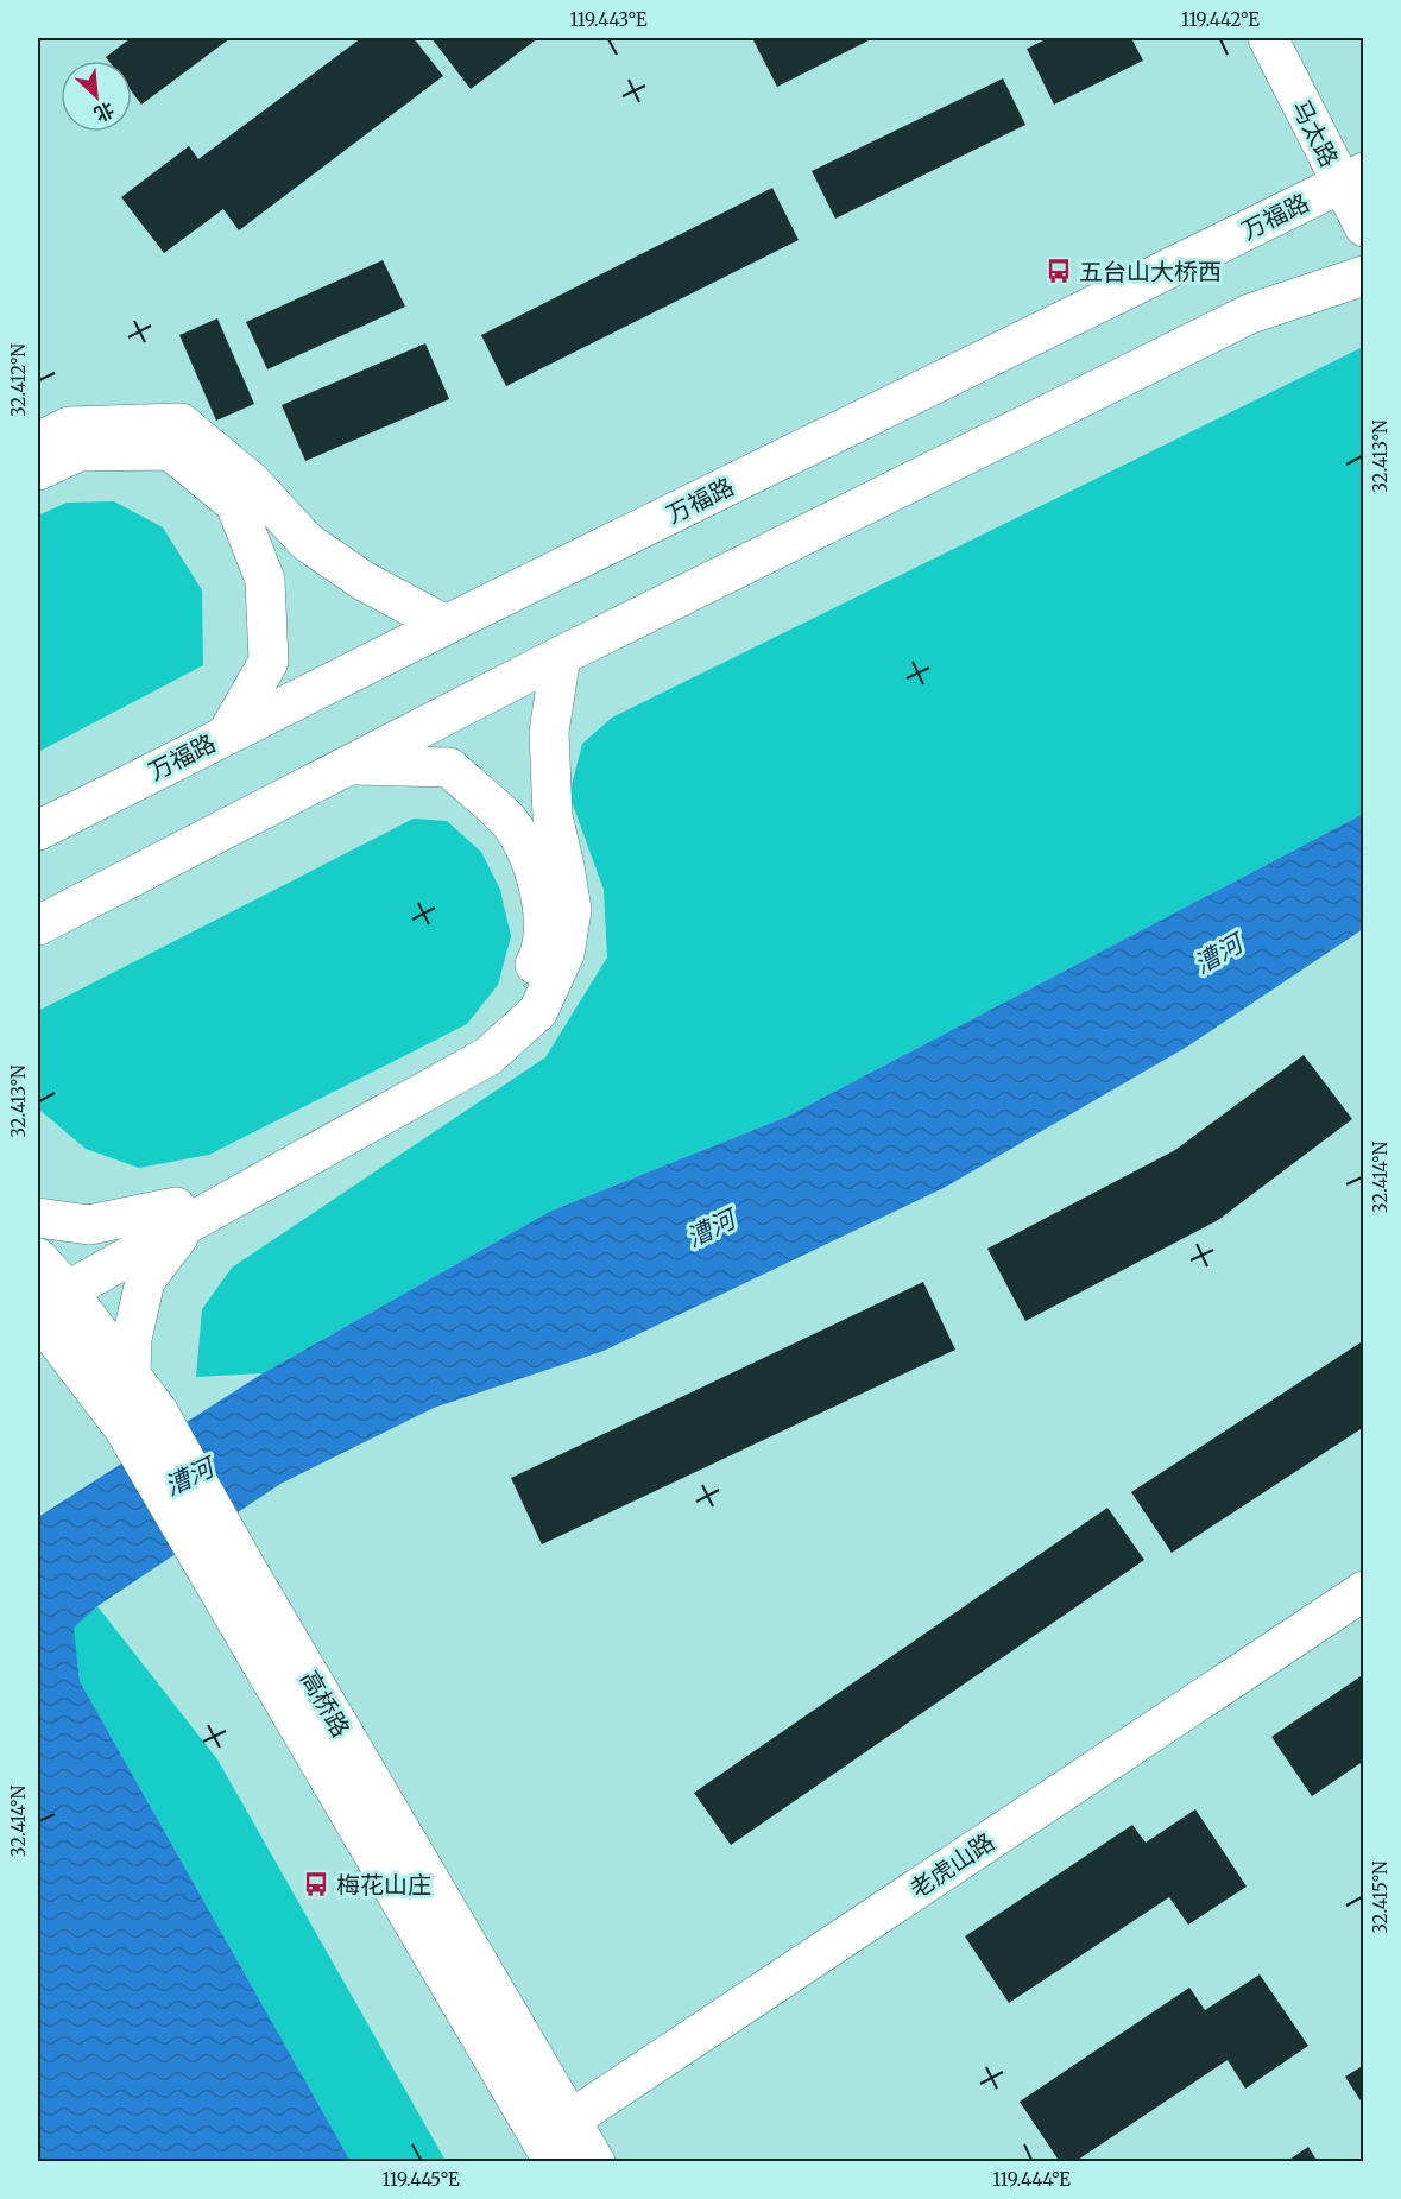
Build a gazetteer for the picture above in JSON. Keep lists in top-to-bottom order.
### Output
{
  "streets": {
    "main road": [
      "马太路",
      "万福路",
      "高桥路",
      "老虎山路"
    ]
  },
  "crossings": [
    ["马太路", "万福路"],
    ["高桥路", "老虎山路"]
  ],
  "water": ["漕河"],
  "places": {
    "bus stop": ["五台山大桥西", "梅花山庄"]
  },
  "north": "bottom right",
  "coordinates": [
    "119.443°E",
    "119.442°E",
    "32.412°N",
    "32.413°N",
    "32.414°N",
    "32.415°N",
    "119.445°E",
    "119.444°E"
  ]
}
